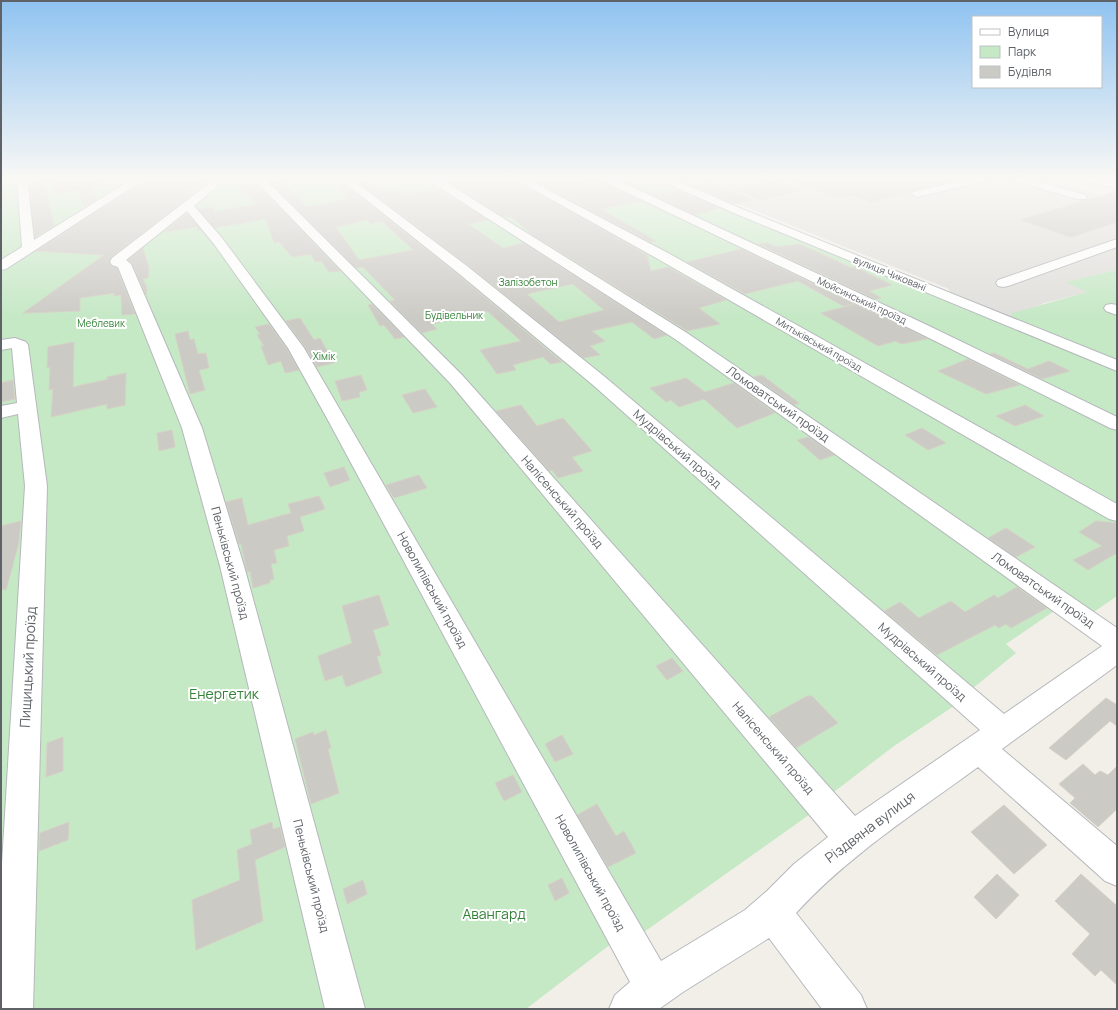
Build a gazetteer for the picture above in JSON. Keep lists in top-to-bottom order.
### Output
{
  "streets": {
    "street": [
      "вулиця Чиковані",
      "Мойсинський проїзд",
      "Митьківський проїзд",
      "Ломоватський проїзд",
      "Мудрівський проїзд",
      "Налісенський проїзд",
      "Пеньківський проїзд",
      "Новолипівський проїзд",
      "Пищицький проїзд",
      "Різдвяна вулиця"
    ]
  },
  "crossings": [
    ["Мудрівський проїзд", "Різдвяна вулиця"],
    ["Налісенський проїзд", "Різдвяна вулиця"],
    ["Новолипівський проїзд", "Різдвяна вулиця"]
  ],
  "parks": [
    "Залізобетон",
    "Будівельник",
    "Меблевик",
    "Хімік",
    "Енергетик",
    "Авангард"
  ],
  "legend": ["Вулиця", "Парк", "Будівля"]
}
